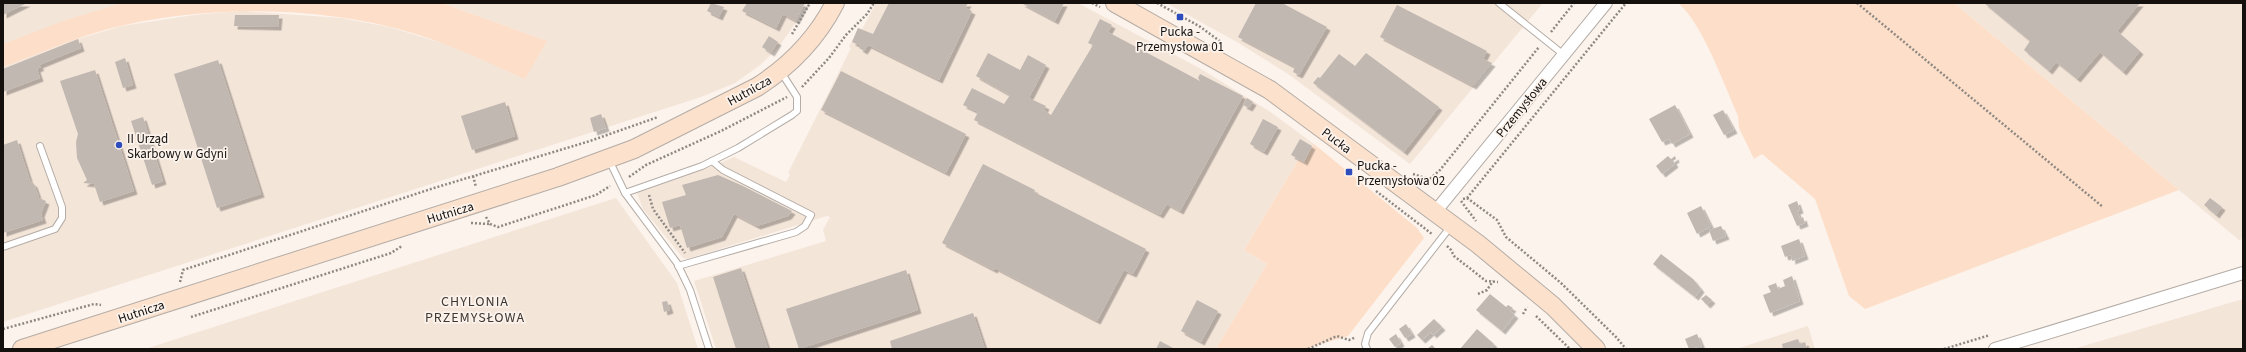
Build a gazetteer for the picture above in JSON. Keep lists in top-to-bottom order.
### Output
{
  "streets": {
    "main road": ["Hutnicza", "Pucka"],
    "street": ["Przemysłowa"]
  },
  "crossings": [
    ["Przemysłowa", "Pucka"]
  ],
  "districts": ["CHYLONIA PRZEMYSŁOWA"],
  "places": {
    "transit": ["Pucka - Przemysłowa 01", "Pucka - Przemysłowa 02"],
    "other": ["II Urząd Skarbowy w Gdyni"]
  }
}
